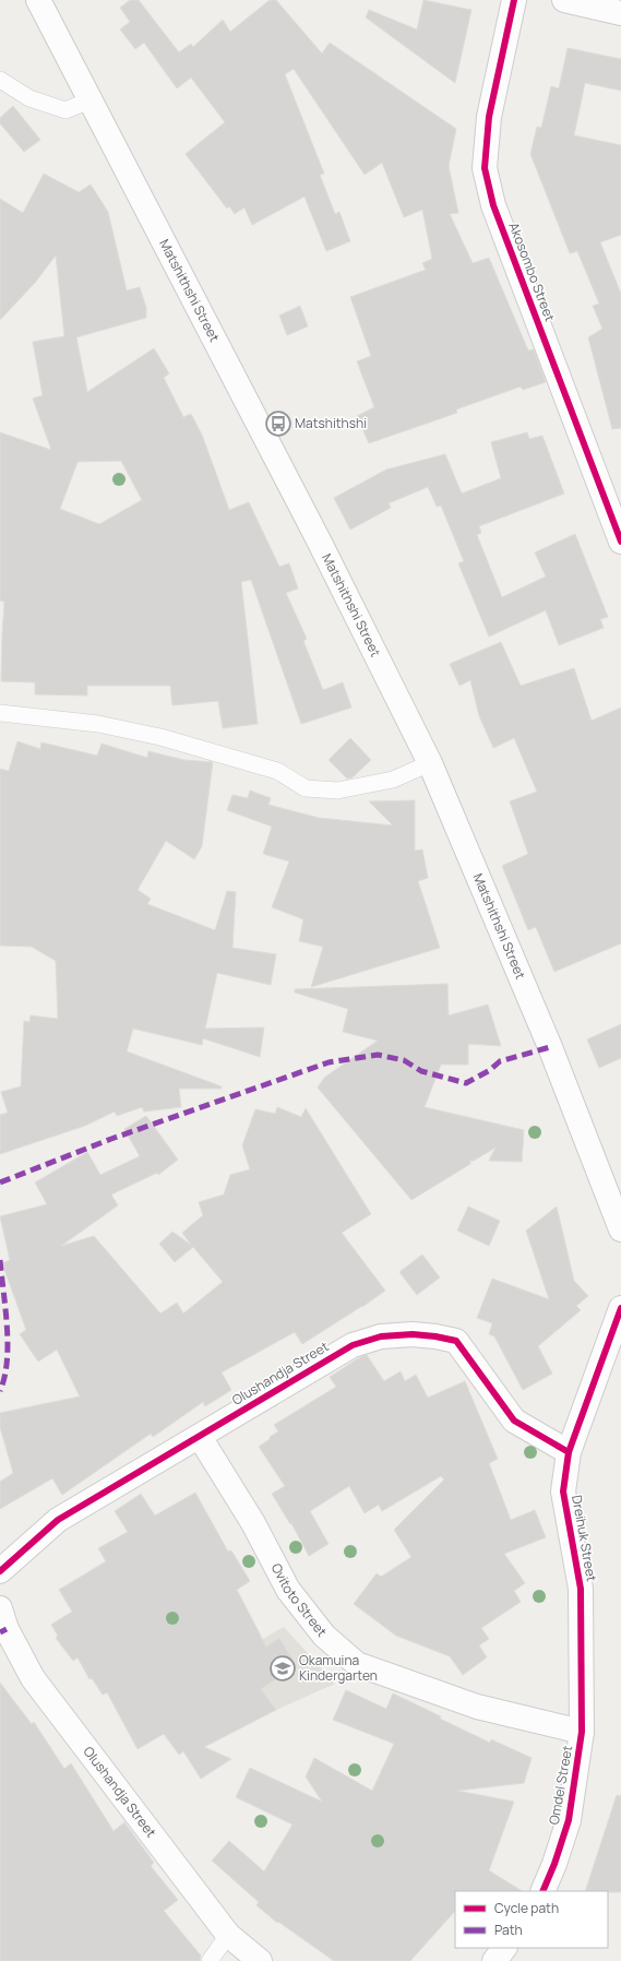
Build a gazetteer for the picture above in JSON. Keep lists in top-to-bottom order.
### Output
{
  "streets": {
    "street": [
      "Akosombo Street",
      "Matshithshi Street",
      "Olushandja Street",
      "Dreihuk Street",
      "Ovitoto Street",
      "Omdel Street"
    ]
  },
  "crossings": [
    ["Olushandja Street", "Dreihuk Street"],
    ["Olushandja Street", "Ovitoto Street"],
    ["Dreihuk Street", "Ovitoto Street"],
    ["Dreihuk Street", "Omdel Street"],
    ["Ovitoto Street", "Omdel Street"]
  ],
  "places": {
    "bus stop": ["Matshithshi"],
    "school or university": ["Okamuina Kindergarten"]
  },
  "legend": ["Cycle path", "Path"]
}
